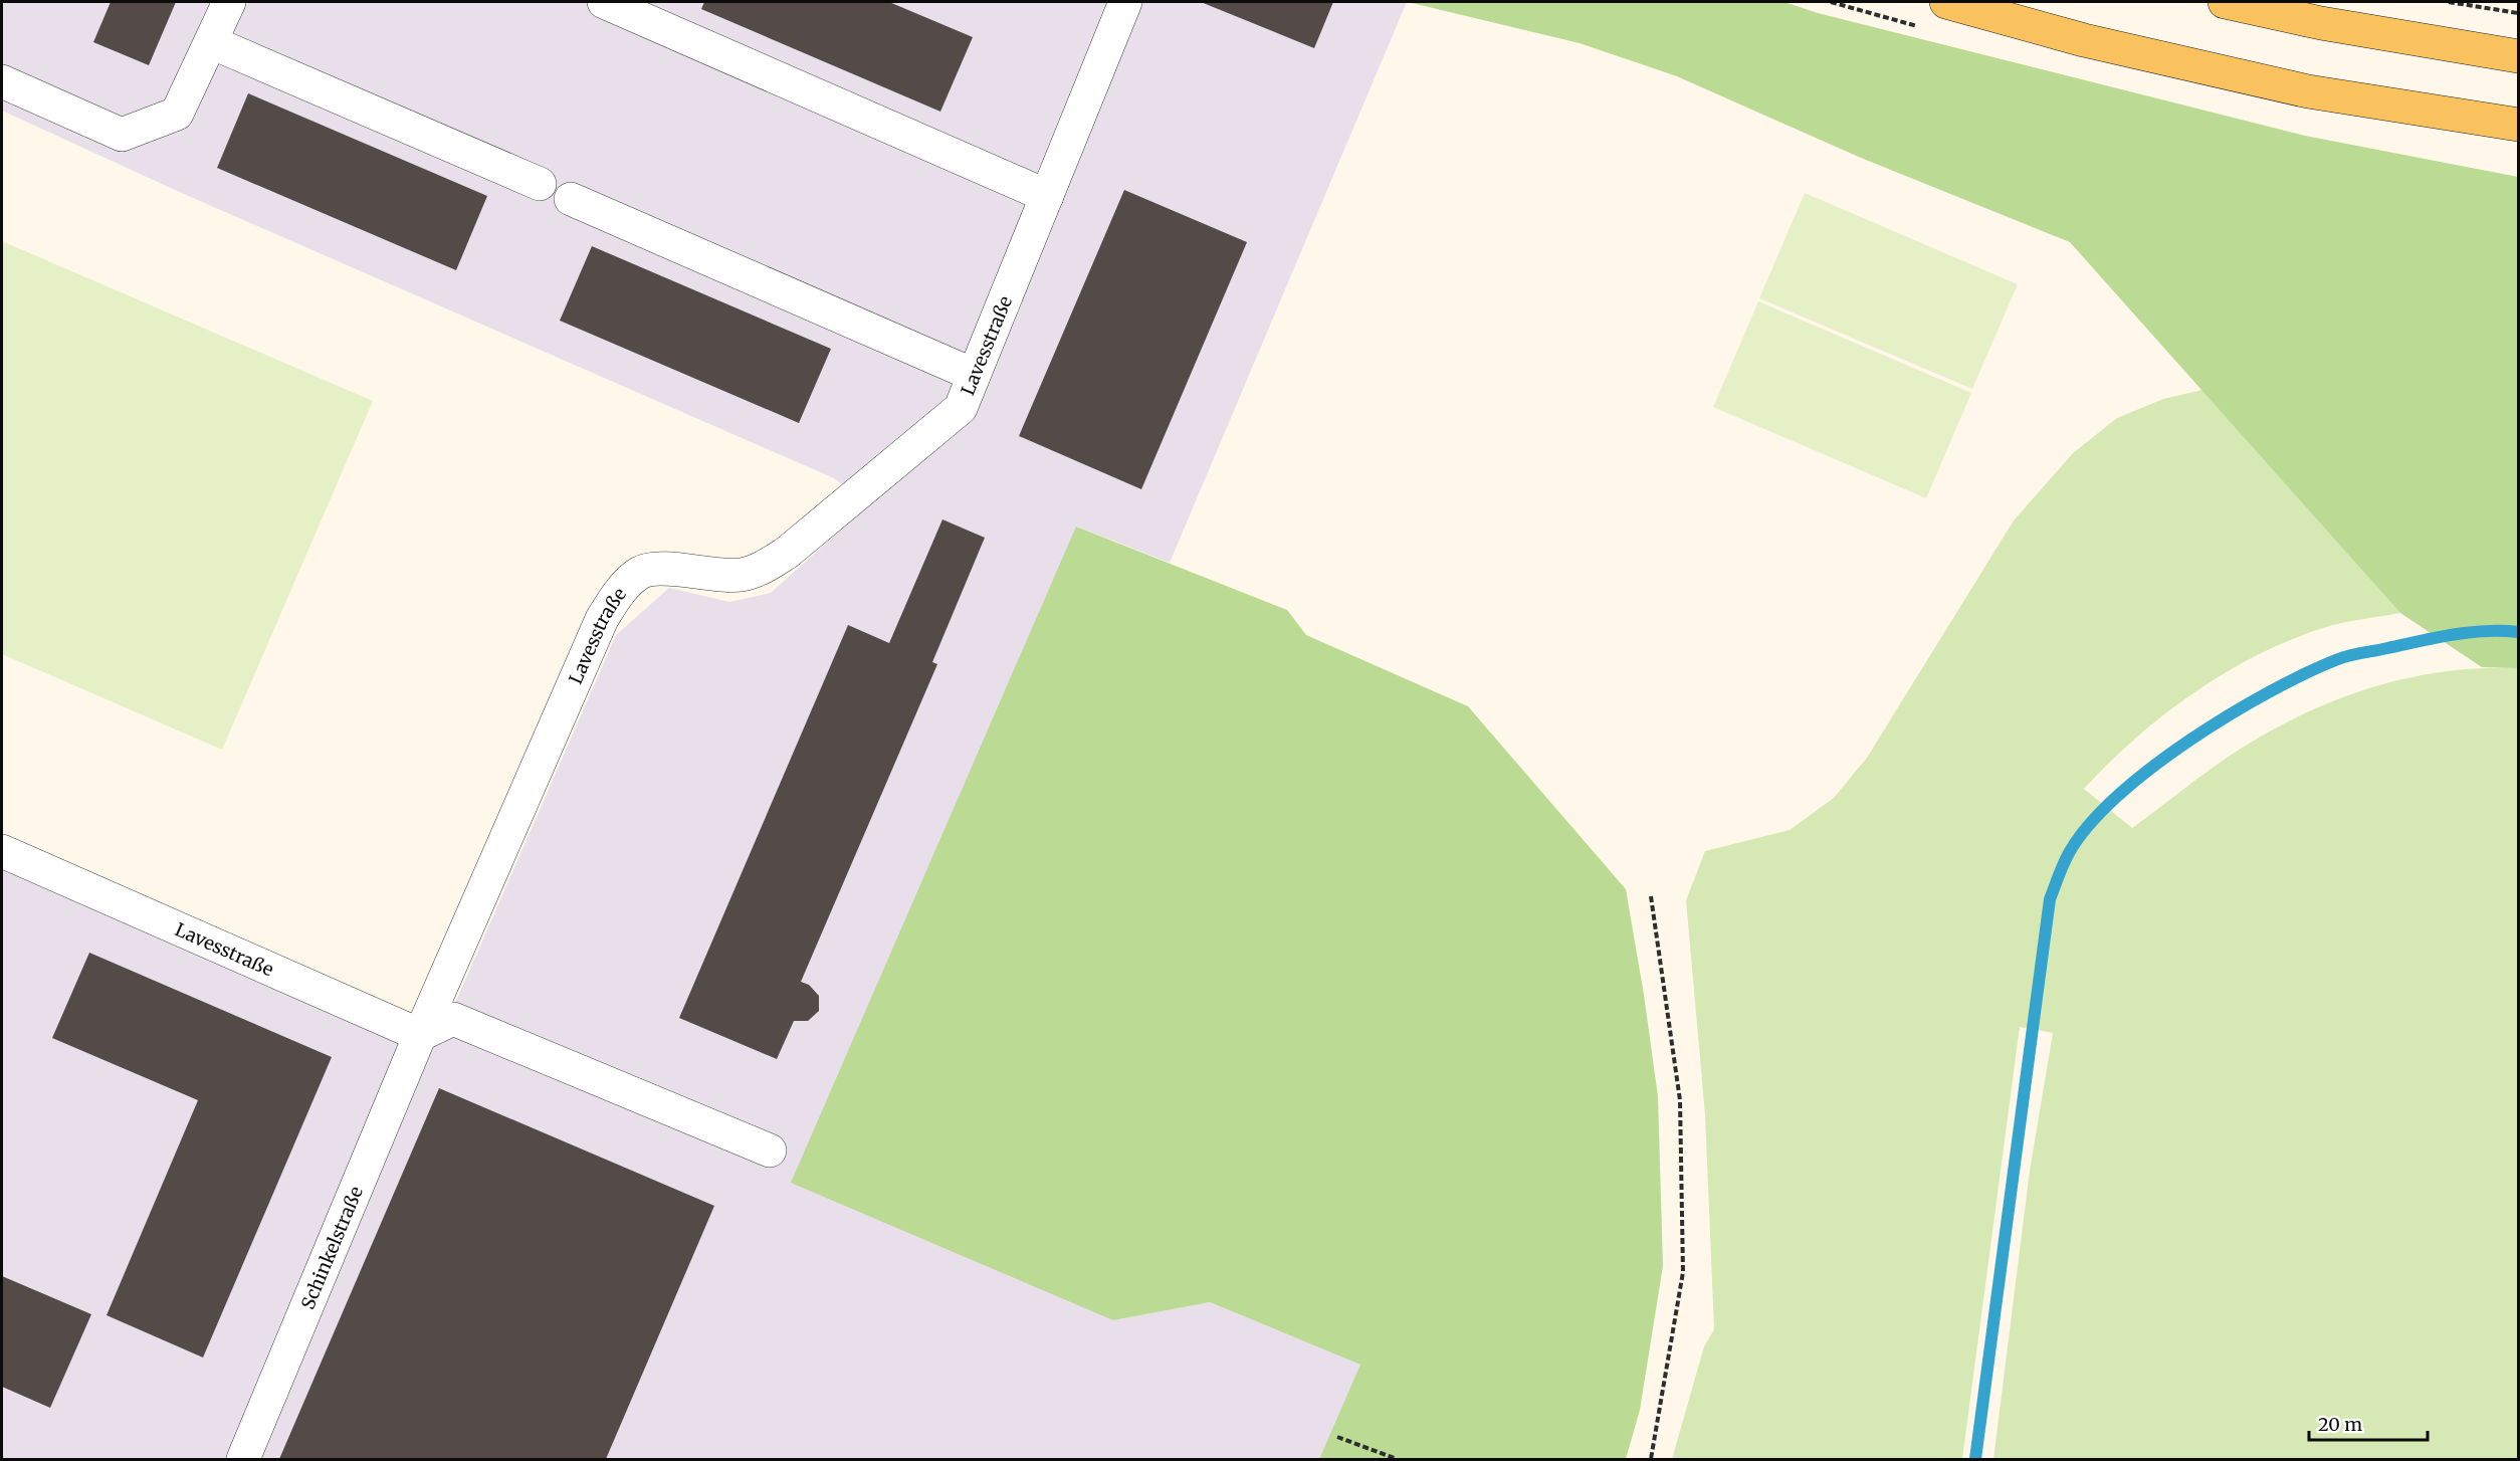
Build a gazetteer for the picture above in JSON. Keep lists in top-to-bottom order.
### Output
{
  "streets": {
    "street": ["Lavesstraße", "Schinkelstraße"]
  },
  "crossings": [
    ["Lavesstraße", "Schinkelstraße"]
  ],
  "scale_bar": "20 m"
}
